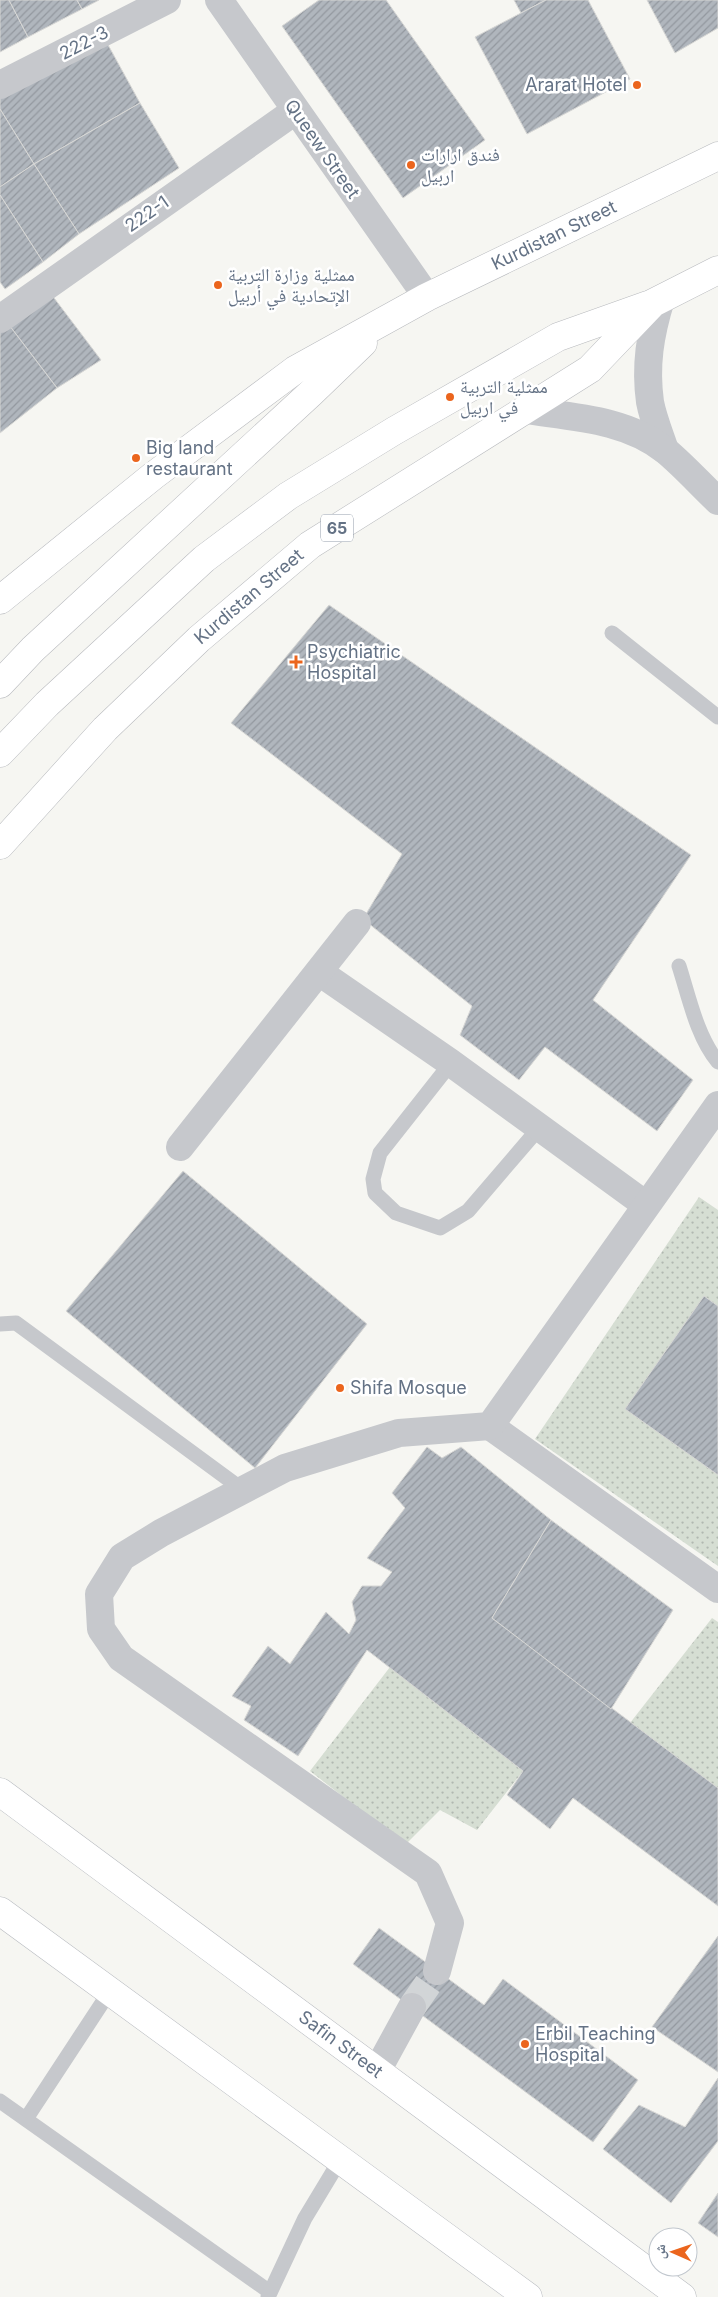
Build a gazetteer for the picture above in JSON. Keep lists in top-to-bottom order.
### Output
{
  "streets": {
    "main road": ["Kurdistan Street", "65", "Safin Street"],
    "street": ["222-3", "Queew Street", "222-1"]
  },
  "crossings": [
    ["Queew Street", "222-1"],
    ["Queew Street", "Kurdistan Street"]
  ],
  "places": {
    "other": [
      "Ararat Hotel",
      "فندق ارارات اربيل",
      "ممثلية وزارة التربية الإتحادية في أربيل",
      "ممثلية التربية في اربيل",
      "Big land restaurant",
      "Shifa Mosque",
      "Erbil Teaching Hospital"
    ],
    "health": ["Psychiatric Hospital"]
  },
  "north": "left"
}
